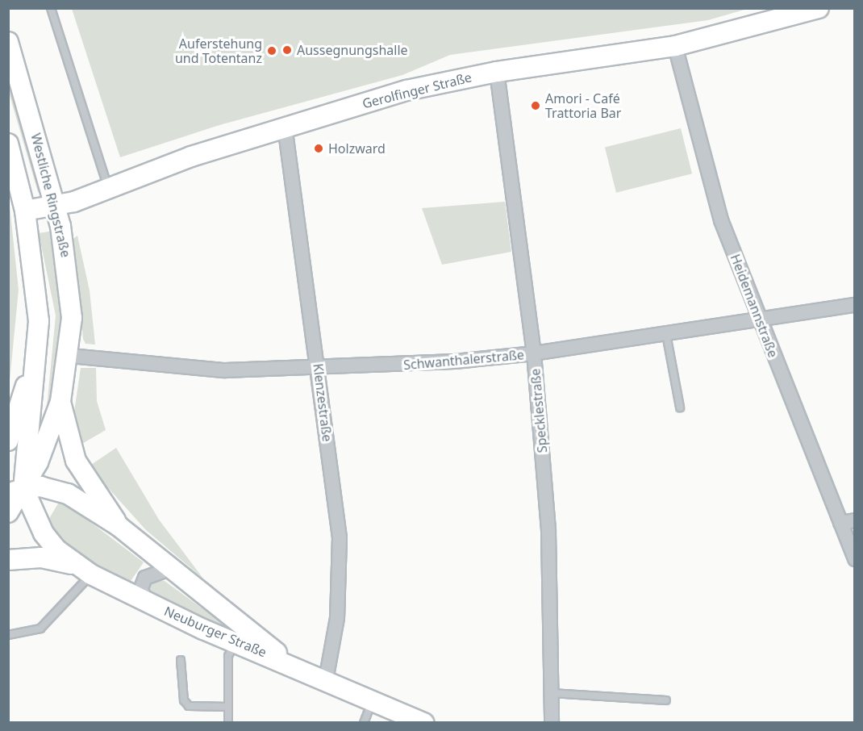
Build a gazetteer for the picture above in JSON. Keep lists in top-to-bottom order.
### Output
{
  "streets": {
    "main road": ["Gerolfinger Straße", "Westliche Ringstraße", "Neuburger Straße"],
    "street": [
      "Heidemannstraße",
      "Schwanthalerstraße",
      "Klenzestraße",
      "Specklestraße"
    ]
  },
  "crossings": [
    ["Gerolfinger Straße", "Westliche Ringstraße"],
    ["Gerolfinger Straße", "Heidemannstraße"],
    ["Gerolfinger Straße", "Klenzestraße"],
    ["Gerolfinger Straße", "Specklestraße"],
    ["Westliche Ringstraße", "Schwanthalerstraße"],
    ["Westliche Ringstraße", "Neuburger Straße"],
    ["Heidemannstraße", "Schwanthalerstraße"],
    ["Schwanthalerstraße", "Klenzestraße"],
    ["Schwanthalerstraße", "Specklestraße"],
    ["Klenzestraße", "Neuburger Straße"]
  ],
  "places": [
    "Aussegnungshalle",
    "Auferstehung und Totentanz",
    "Amori - Café Trattoria Bar",
    "Holzward"
  ]
}
